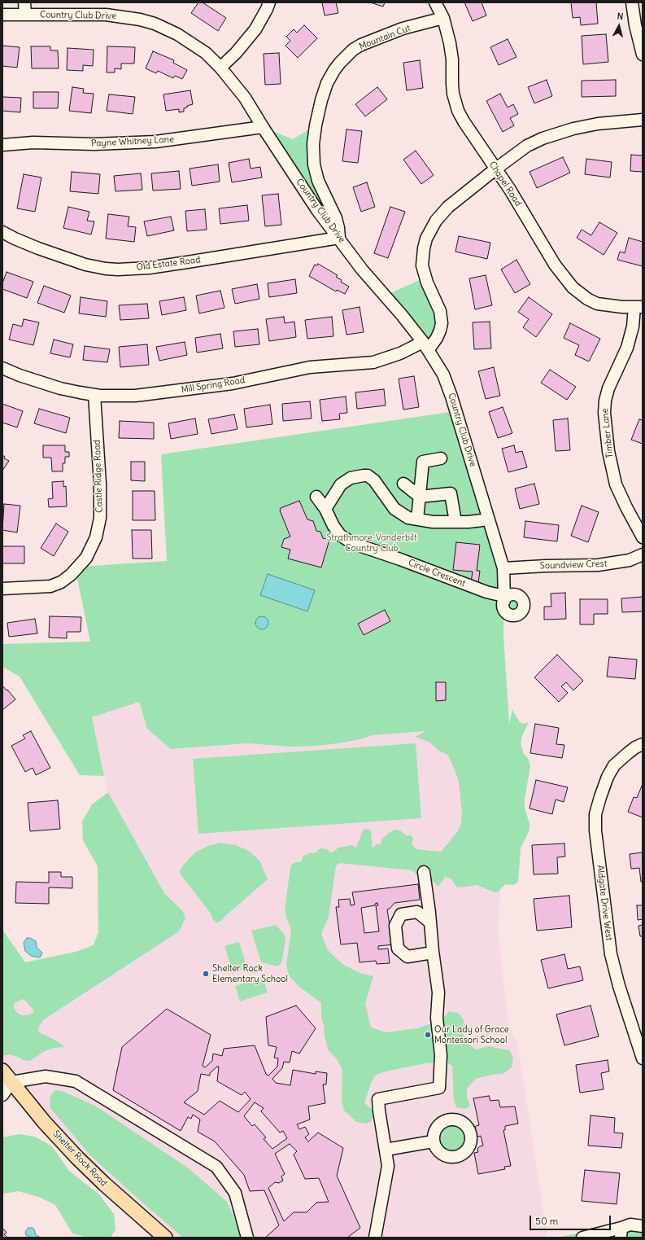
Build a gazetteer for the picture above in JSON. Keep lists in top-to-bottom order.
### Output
{
  "streets": {
    "main road": ["Shelter Rock Road"],
    "street": [
      "Country Club Drive",
      "Mountain Cut",
      "Payne Whitney Lane",
      "Chapel Road",
      "Old Estate Road",
      "Mill Spring Road",
      "Timber Lane",
      "Castle Ridge Road",
      "Soundview Crest",
      "Circle Crescent",
      "Aldgate Drive West"
    ]
  },
  "crossings": [
    ["Country Club Drive", "Mountain Cut"],
    ["Country Club Drive", "Payne Whitney Lane"],
    ["Country Club Drive", "Old Estate Road"],
    ["Country Club Drive", "Mill Spring Road"],
    ["Country Club Drive", "Soundview Crest"],
    ["Country Club Drive", "Circle Crescent"],
    ["Mountain Cut", "Chapel Road"],
    ["Mountain Cut", "Old Estate Road"],
    ["Chapel Road", "Timber Lane"],
    ["Mill Spring Road", "Castle Ridge Road"],
    ["Soundview Crest", "Circle Crescent"]
  ],
  "parks": ["Strathmore-Vanderbilt Country Club"],
  "places": ["Shelter Rock Elementary School", "Our Lady of Grace Montessori School"],
  "scale_bar": "50 m",
  "north": "top"
}
